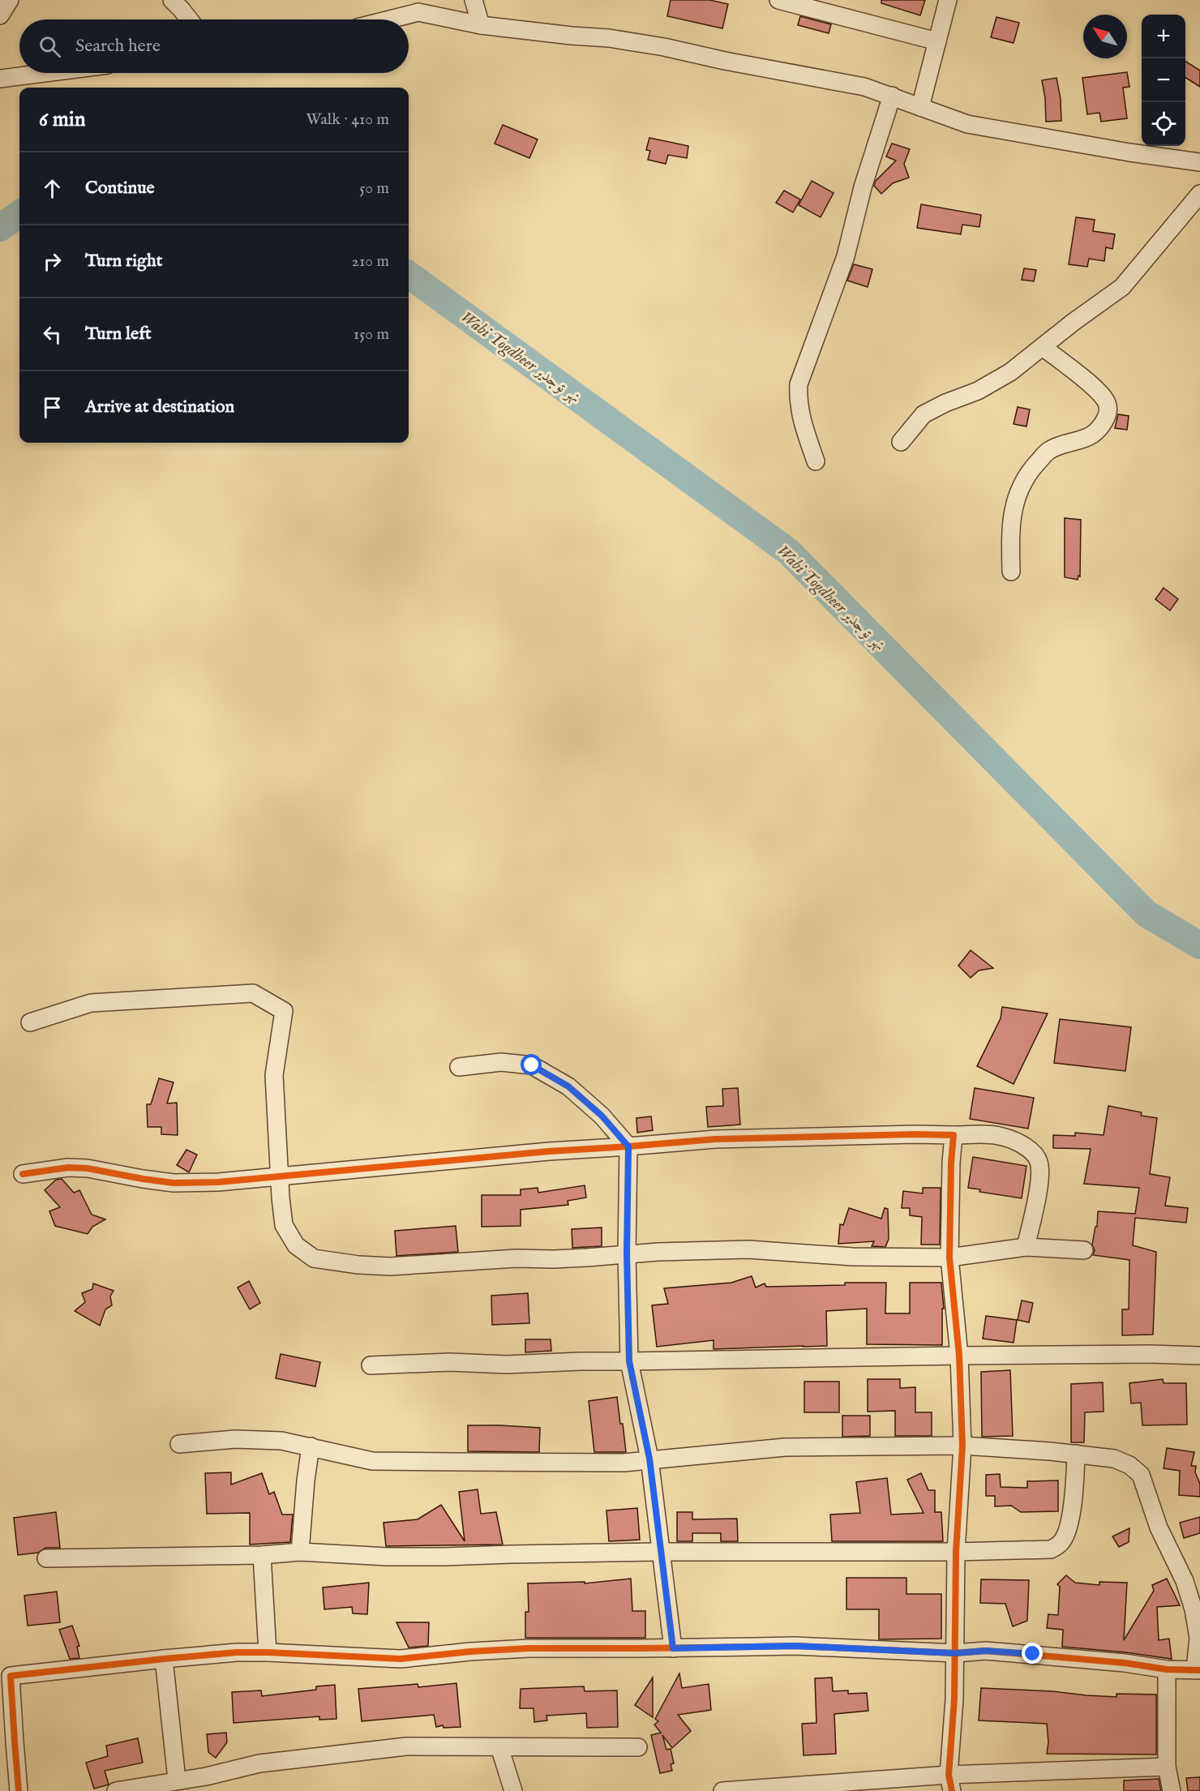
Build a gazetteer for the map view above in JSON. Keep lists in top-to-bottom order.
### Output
{
  "water": ["Wabi Togdheer نهر توجدير"],
  "north": "top left",
  "page": {
    "map_buttons": ["+", "−"],
    "search": "Search here",
    "heading": ["6 min", "Walk · 410 m"],
    "list": [
      ["Continue", "50 m"],
      ["Turn right", "210 m"],
      ["Turn left", "150 m"],
      "Arrive at destination"
    ]
  }
}
